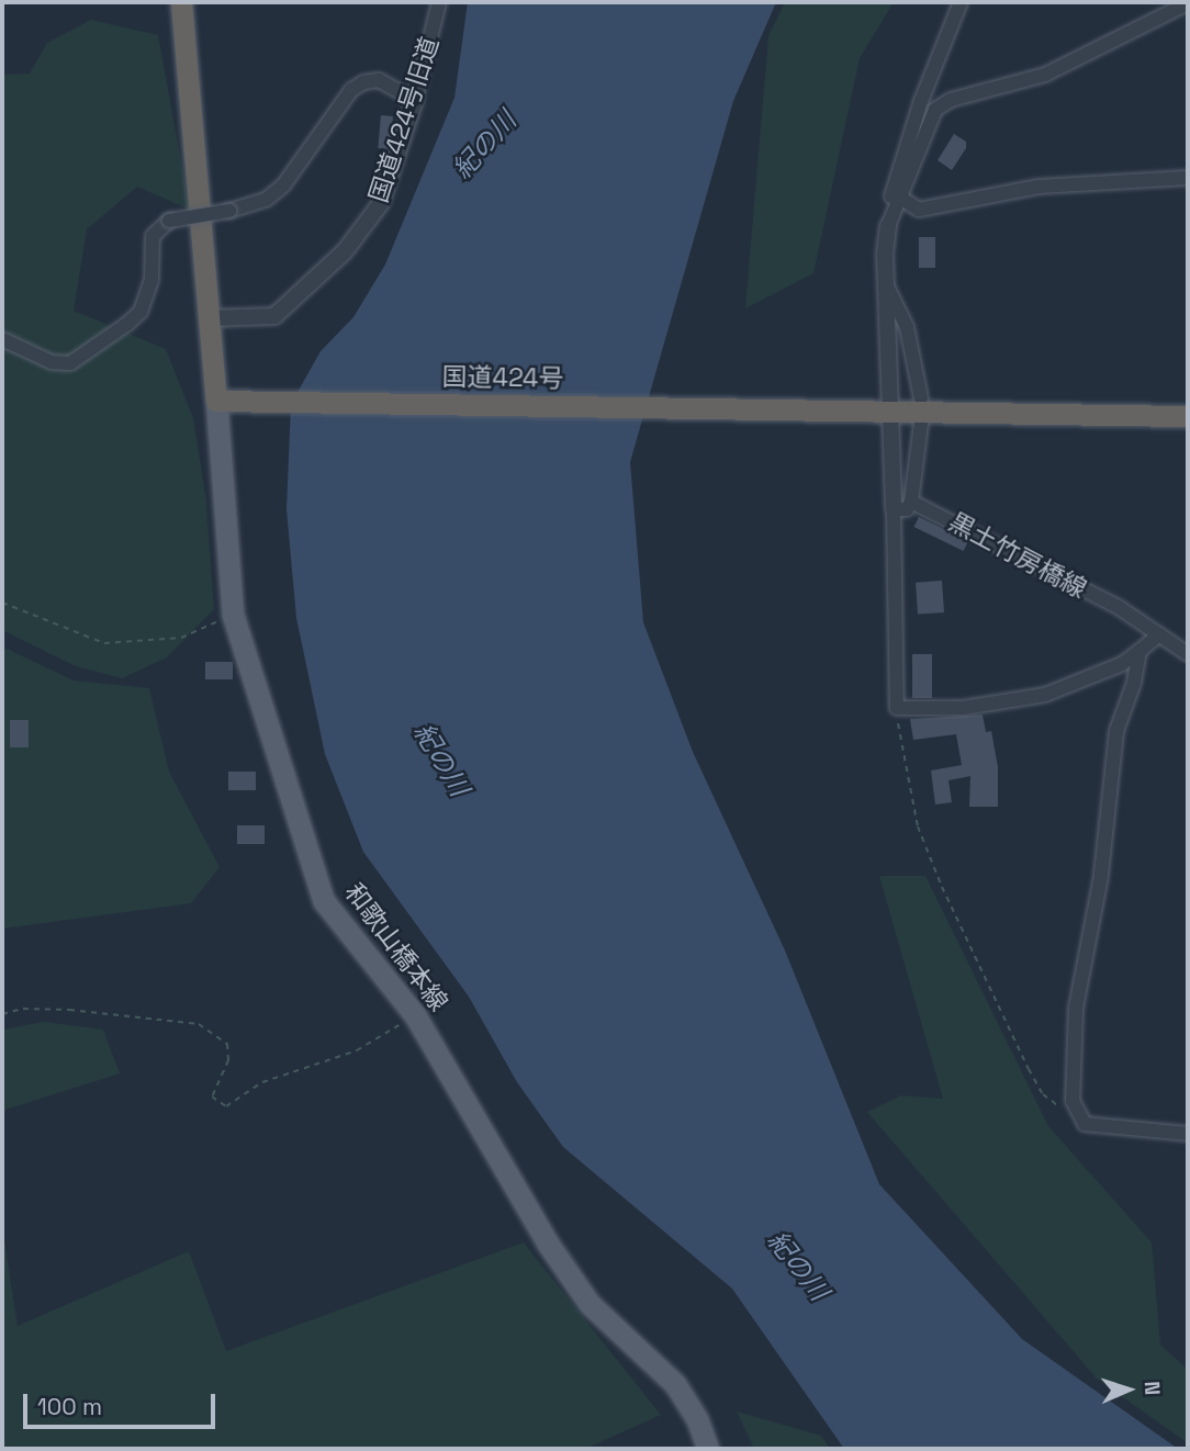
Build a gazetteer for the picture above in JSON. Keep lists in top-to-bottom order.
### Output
{
  "streets": {
    "highway": ["国道424号"],
    "main road": ["和歌山橋本線"],
    "street": ["国道424号旧道", "黒土竹房橋線"]
  },
  "crossings": [
    ["国道424号", "和歌山橋本線"]
  ],
  "water": ["紀の川"],
  "scale_bar": "100 m",
  "north": "right"
}
